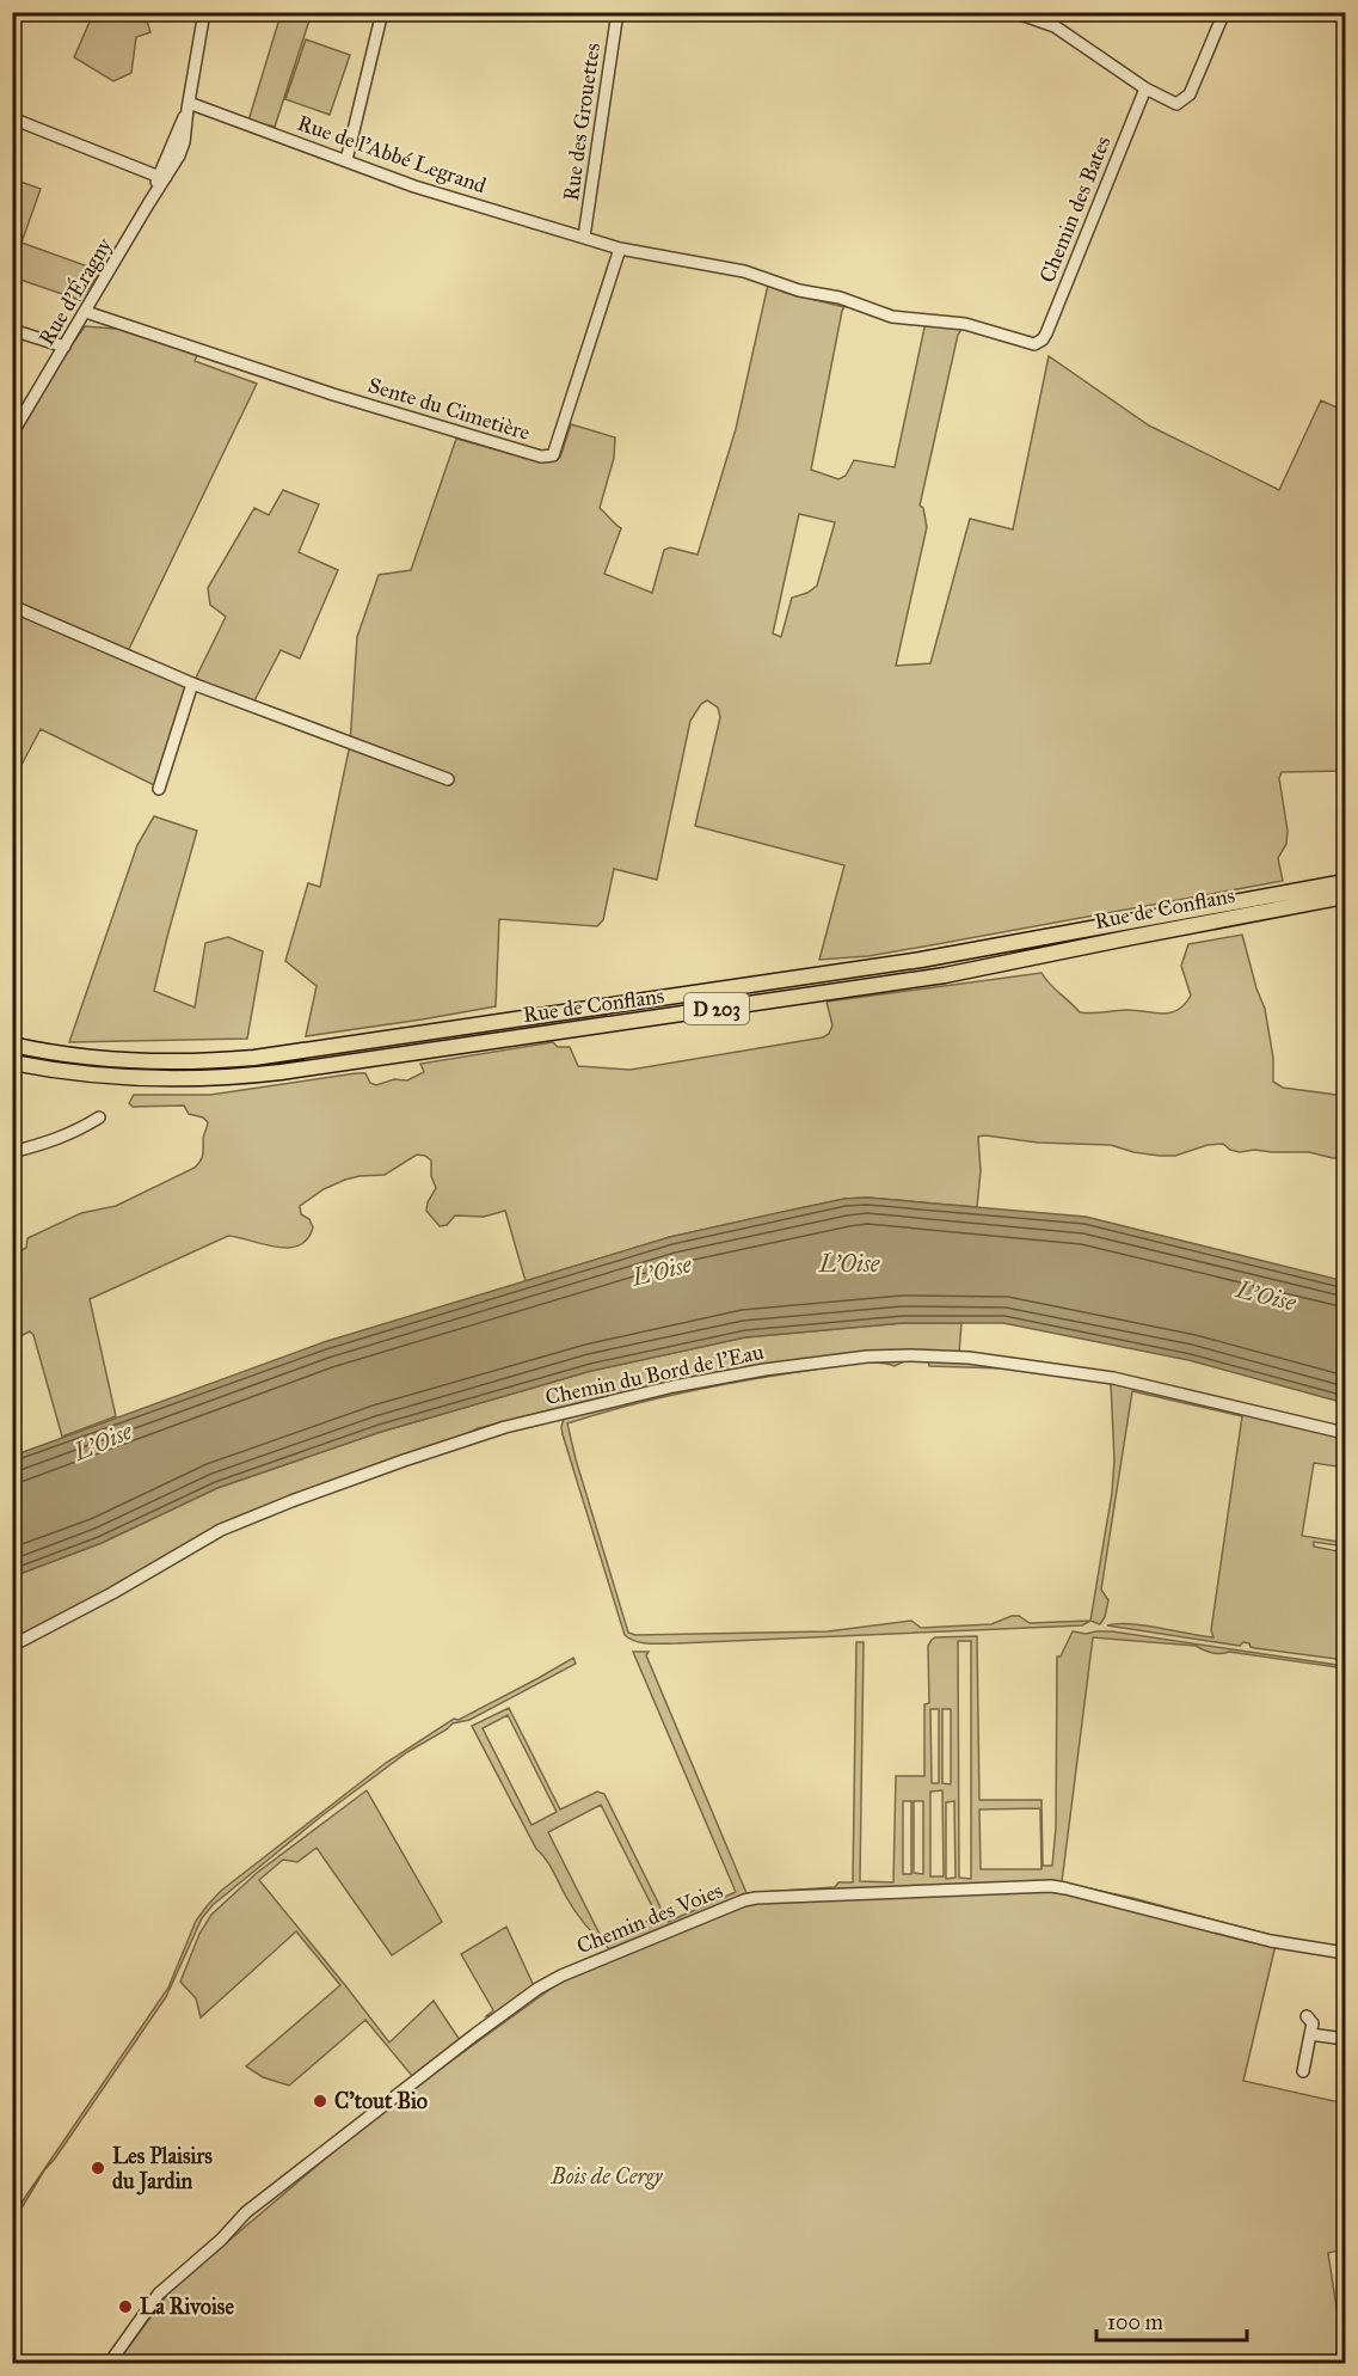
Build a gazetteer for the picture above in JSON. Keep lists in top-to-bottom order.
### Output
{
  "streets": {
    "main road": ["Rue de Conflans", "D 203"],
    "street": [
      "Rue des Grouettes",
      "Rue de l'Abbé Legrand",
      "Chemin des Bates",
      "Rue d'Éragny",
      "Sente du Cimetière",
      "Chemin du Bord de l'Eau",
      "Chemin des Voies"
    ]
  },
  "crossings": [
    ["Rue des Grouettes", "Rue de l'Abbé Legrand"],
    ["Rue de l'Abbé Legrand", "Chemin des Bates"],
    ["Rue de l'Abbé Legrand", "Rue d'Éragny"],
    ["Rue de l'Abbé Legrand", "Sente du Cimetière"],
    ["Rue d'Éragny", "Sente du Cimetière"]
  ],
  "water": ["L’Oise", "L'Oise"],
  "parks": ["Bois de Cergy"],
  "places": ["C'tout Bio", "Les Plaisirs du Jardin", "La Rivoise"],
  "scale_bar": "100 m"
}
